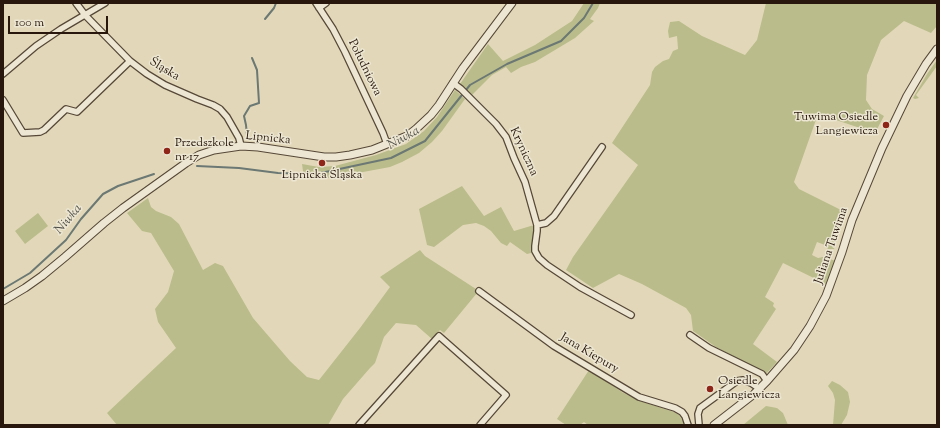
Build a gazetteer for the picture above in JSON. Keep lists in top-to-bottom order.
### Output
{
  "streets": {
    "street": [
      "Południowa",
      "Śląska",
      "Lipnicka",
      "Kryniczna",
      "Juliana Tuwima",
      "Jana Kiepury"
    ]
  },
  "crossings": [
    ["Południowa", "Lipnicka"],
    ["Śląska", "Lipnicka"],
    ["Lipnicka", "Kryniczna"]
  ],
  "water": ["Niwka"],
  "places": [
    "Tuwima Osiedle Langiewicza",
    "Przedszkole nr 17",
    "Lipnicka Śląska",
    "Osiedle Langiewicza"
  ],
  "scale_bar": "100 m"
}
